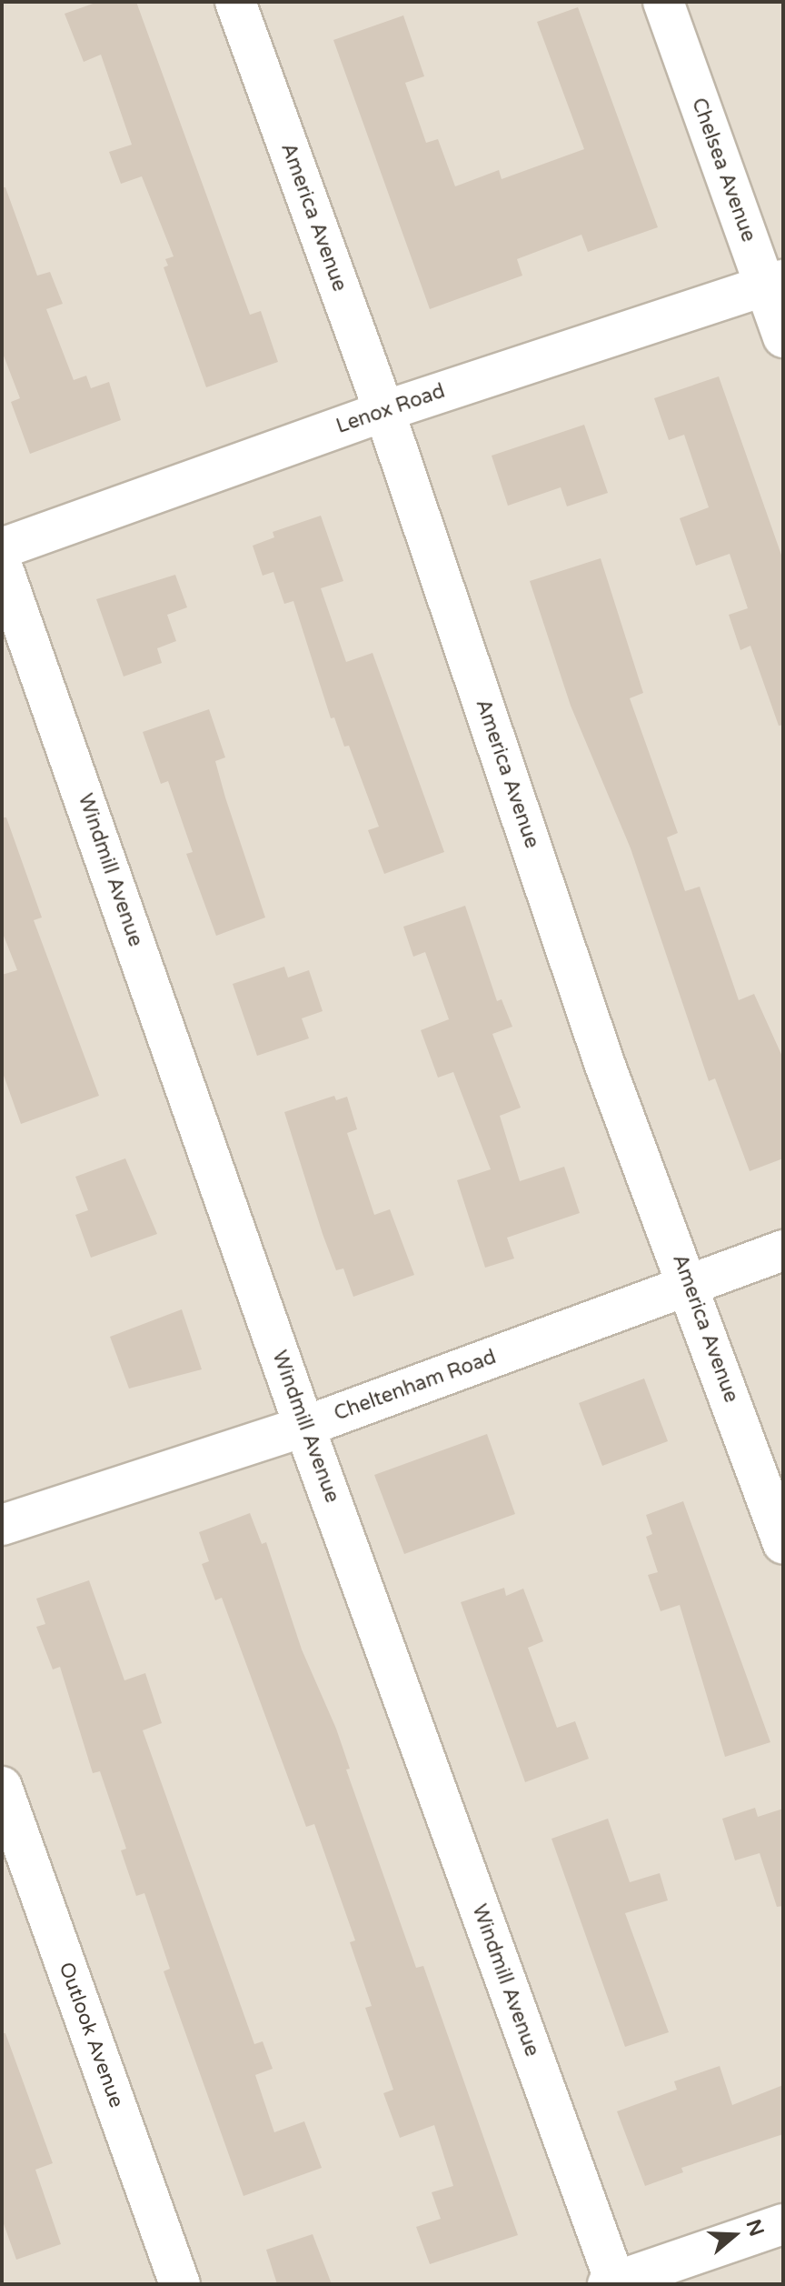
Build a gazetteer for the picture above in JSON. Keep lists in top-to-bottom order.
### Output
{
  "streets": {
    "street": [
      "Chelsea Avenue",
      "America Avenue",
      "Lenox Road",
      "Windmill Avenue",
      "Cheltenham Road",
      "Outlook Avenue"
    ]
  },
  "crossings": [
    ["Chelsea Avenue", "Lenox Road"],
    ["America Avenue", "Lenox Road"],
    ["America Avenue", "Cheltenham Road"],
    ["Windmill Avenue", "Cheltenham Road"]
  ],
  "north": "right"
}
